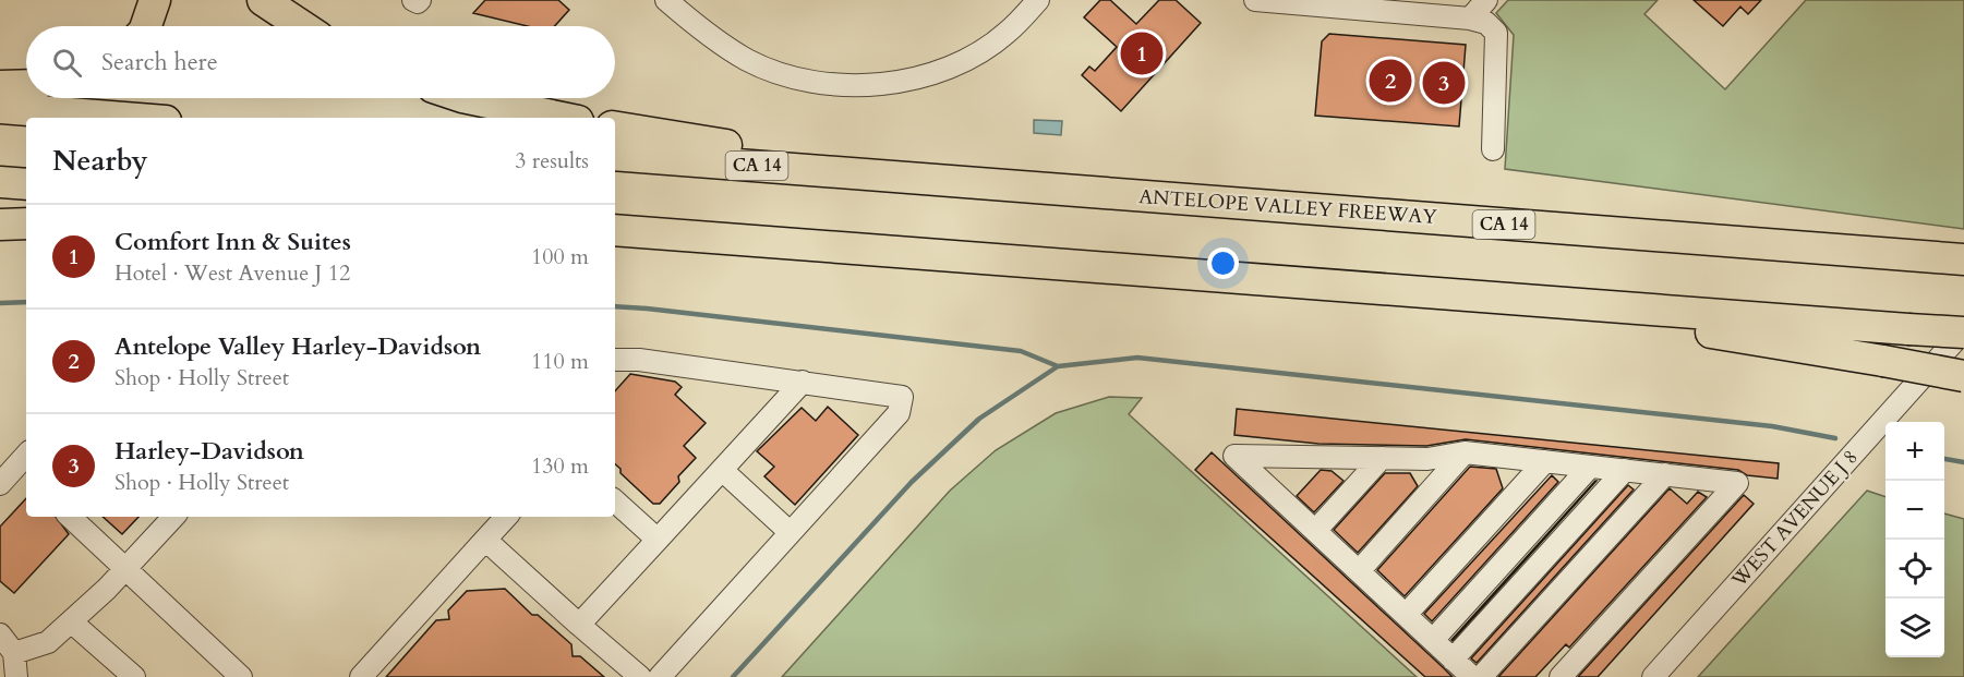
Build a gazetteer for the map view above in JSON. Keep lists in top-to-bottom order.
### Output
{
  "streets": {
    "highway": ["CA 14", "ANTELOPE VALLEY FREEWAY"],
    "street": ["WEST AVENUE J 8"]
  },
  "page": {
    "search": "Search here",
    "pins": ["1", "2", "3"],
    "heading": ["Nearby", "3 results"],
    "list": [
      {
        "mark": "1",
        "name": "Comfort Inn & Suites",
        "note": "Hotel · West Avenue J 12",
        "value": "100 m"
      },
      {
        "mark": "2",
        "name": "Antelope Valley Harley-Davidson",
        "note": "Shop · Holly Street",
        "value": "110 m"
      },
      {
        "mark": "3",
        "name": "Harley-Davidson",
        "note": "Shop · Holly Street",
        "value": "130 m"
      }
    ],
    "map_buttons": ["+", "−"]
  }
}
